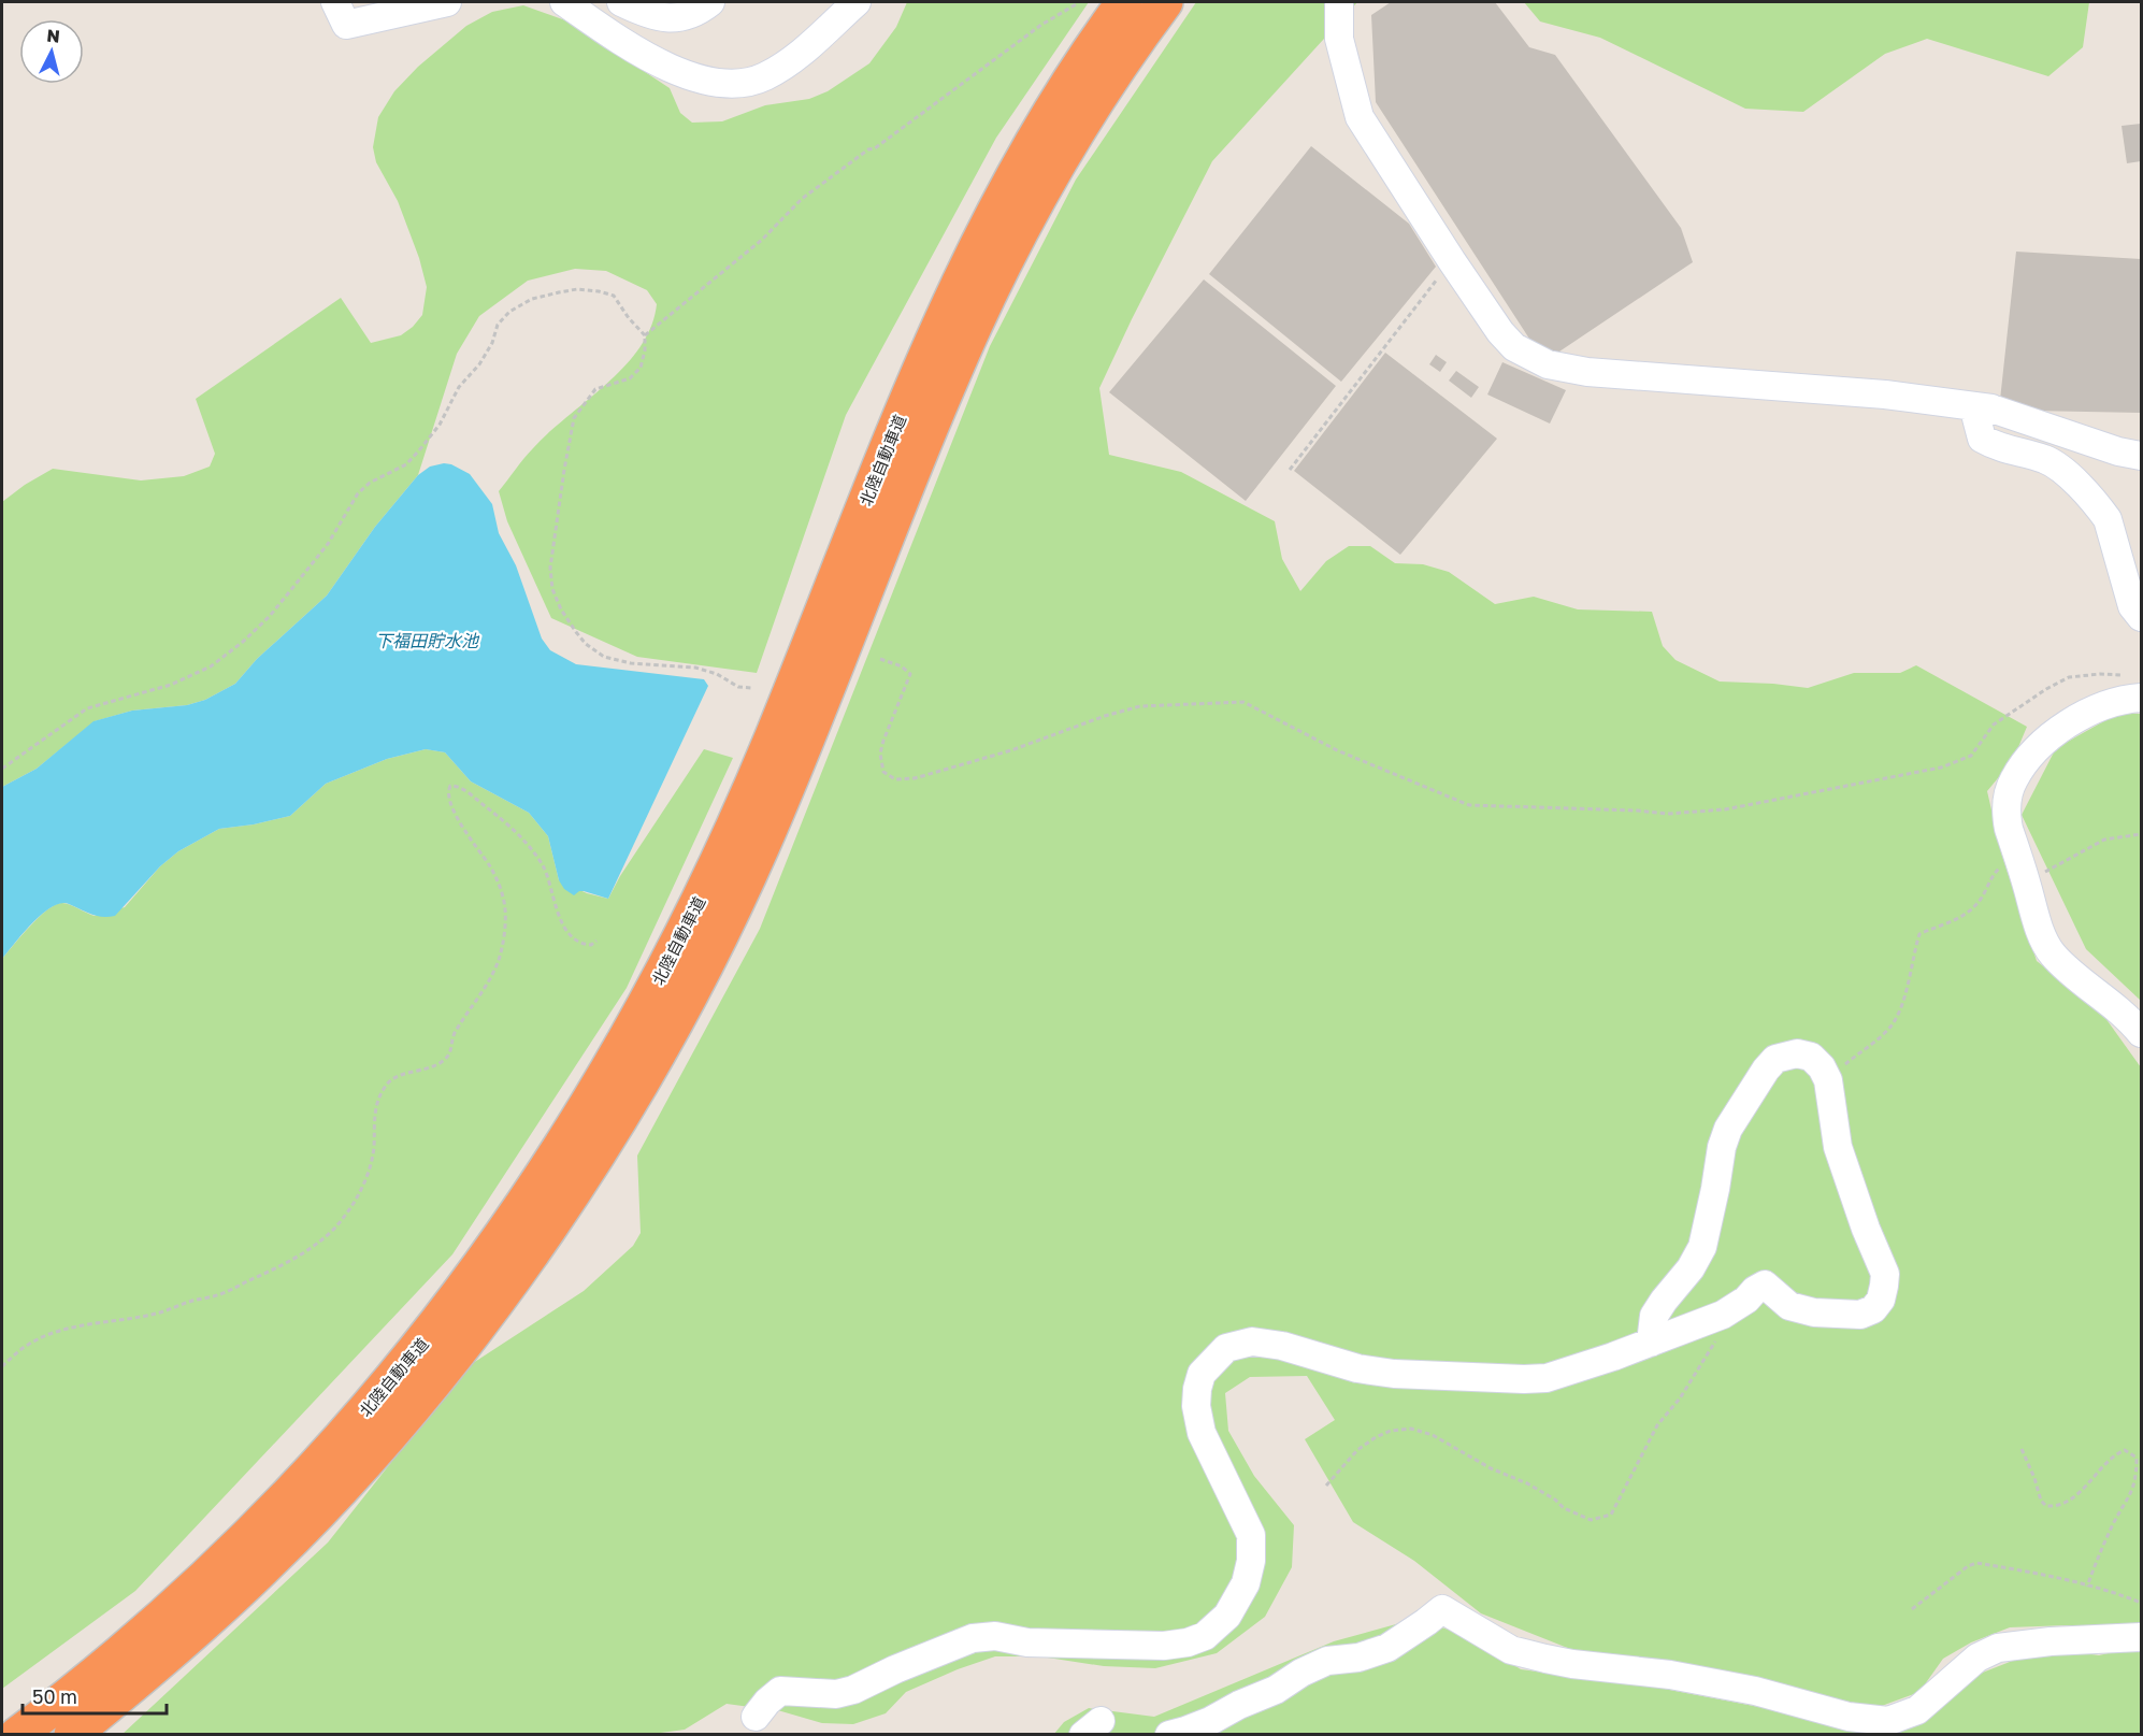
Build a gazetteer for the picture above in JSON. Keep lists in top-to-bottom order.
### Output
{
  "streets": {
    "highway": ["北陸自動車道"]
  },
  "water": ["下福田貯水池"],
  "scale_bar": "50 m",
  "north": "top"
}
